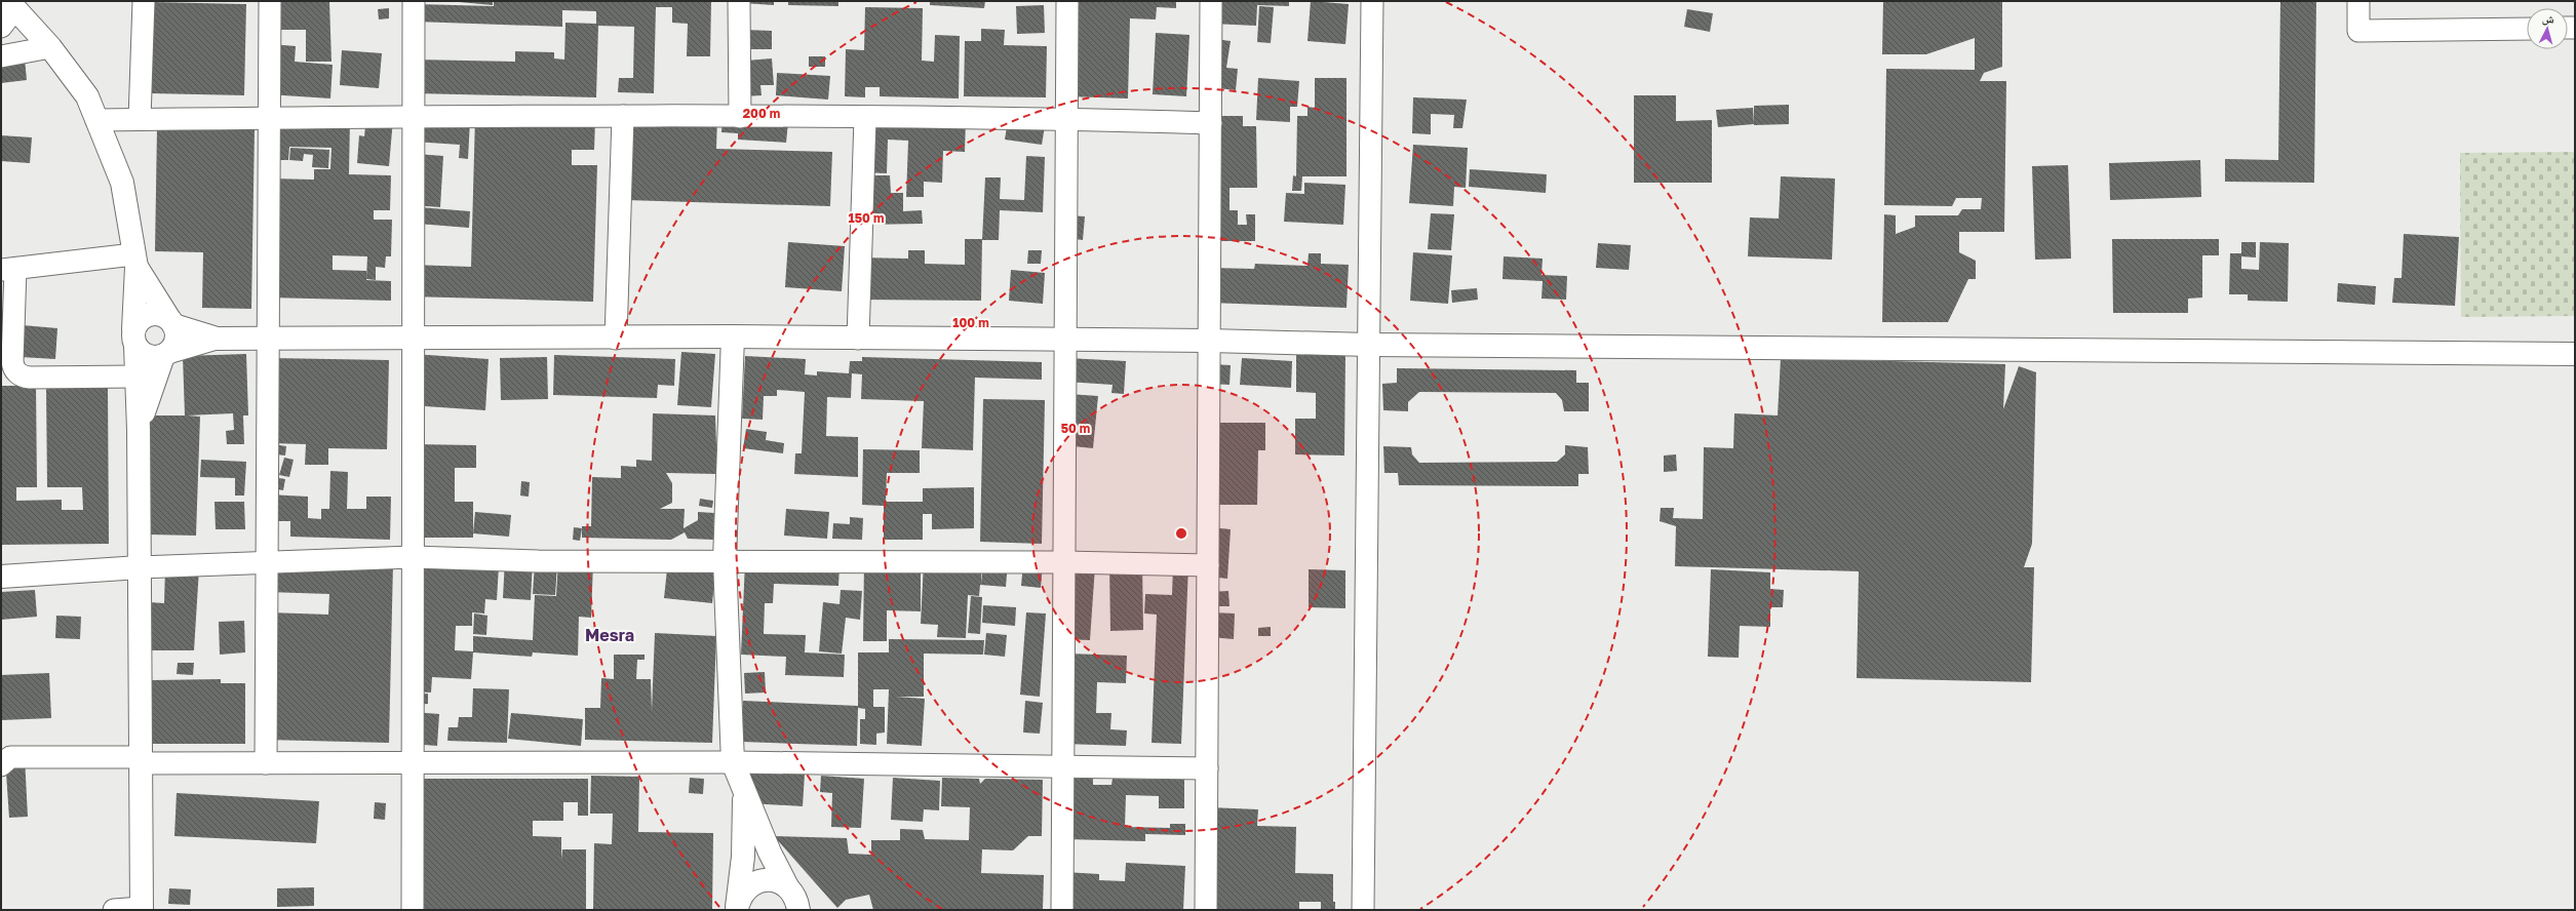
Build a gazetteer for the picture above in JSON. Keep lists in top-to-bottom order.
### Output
{
  "districts": ["Mesra"],
  "north": "top",
  "rings": [
    "200 m",
    "150 m",
    "100 m",
    "50 m"
  ]
}
